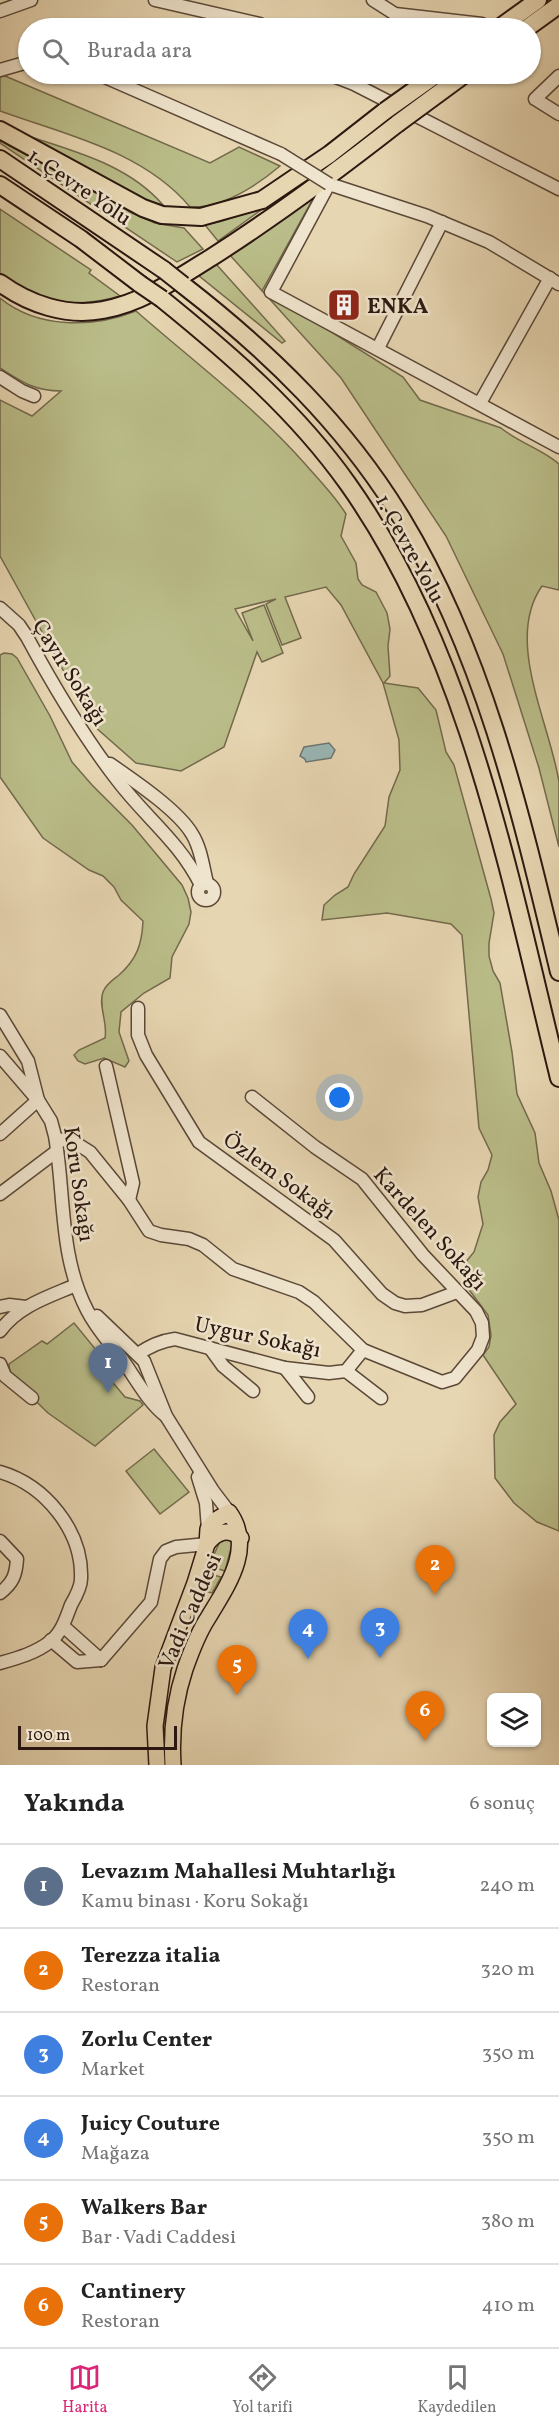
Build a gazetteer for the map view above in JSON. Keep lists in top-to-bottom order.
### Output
{
  "streets": {
    "highway": ["1. Çevre Yolu"],
    "main road": ["Vadi Caddesi"],
    "street": [
      "Çayır Sokağı",
      "Özlem Sokağı",
      "Koru Sokağı",
      "Kardelen Sokağı",
      "Uygur Sokağı"
    ]
  },
  "crossings": [
    ["Özlem Sokağı", "Kardelen Sokağı"],
    ["Koru Sokağı", "Uygur Sokağı"],
    ["Koru Sokağı", "Vadi Caddesi"],
    ["Kardelen Sokağı", "Uygur Sokağı"]
  ],
  "places": {
    "building": ["ENKA"]
  },
  "scale_bar": "100 m",
  "page": {
    "search": "Burada ara",
    "pins": [
      "1",
      "2",
      "3",
      "4",
      "5",
      "6"
    ],
    "scale": "100 m",
    "heading": ["Yakında", "6 sonuç"],
    "list": [
      {
        "mark": "1",
        "name": "Levazım Mahallesi Muhtarlığı",
        "note": "Kamu binası · Koru Sokağı",
        "value": "240 m"
      },
      {
        "mark": "2",
        "name": "Terezza italia",
        "note": "Restoran",
        "value": "320 m"
      },
      {
        "mark": "3",
        "name": "Zorlu Center",
        "note": "Market",
        "value": "350 m"
      },
      {
        "mark": "4",
        "name": "Juicy Couture",
        "note": "Mağaza",
        "value": "350 m"
      },
      {
        "mark": "5",
        "name": "Walkers Bar",
        "note": "Bar · Vadi Caddesi",
        "value": "380 m"
      },
      {
        "mark": "6",
        "name": "Cantinery",
        "note": "Restoran",
        "value": "410 m"
      }
    ],
    "nav": ["Harita", "Yol tarifi", "Kaydedilen"]
  }
}
